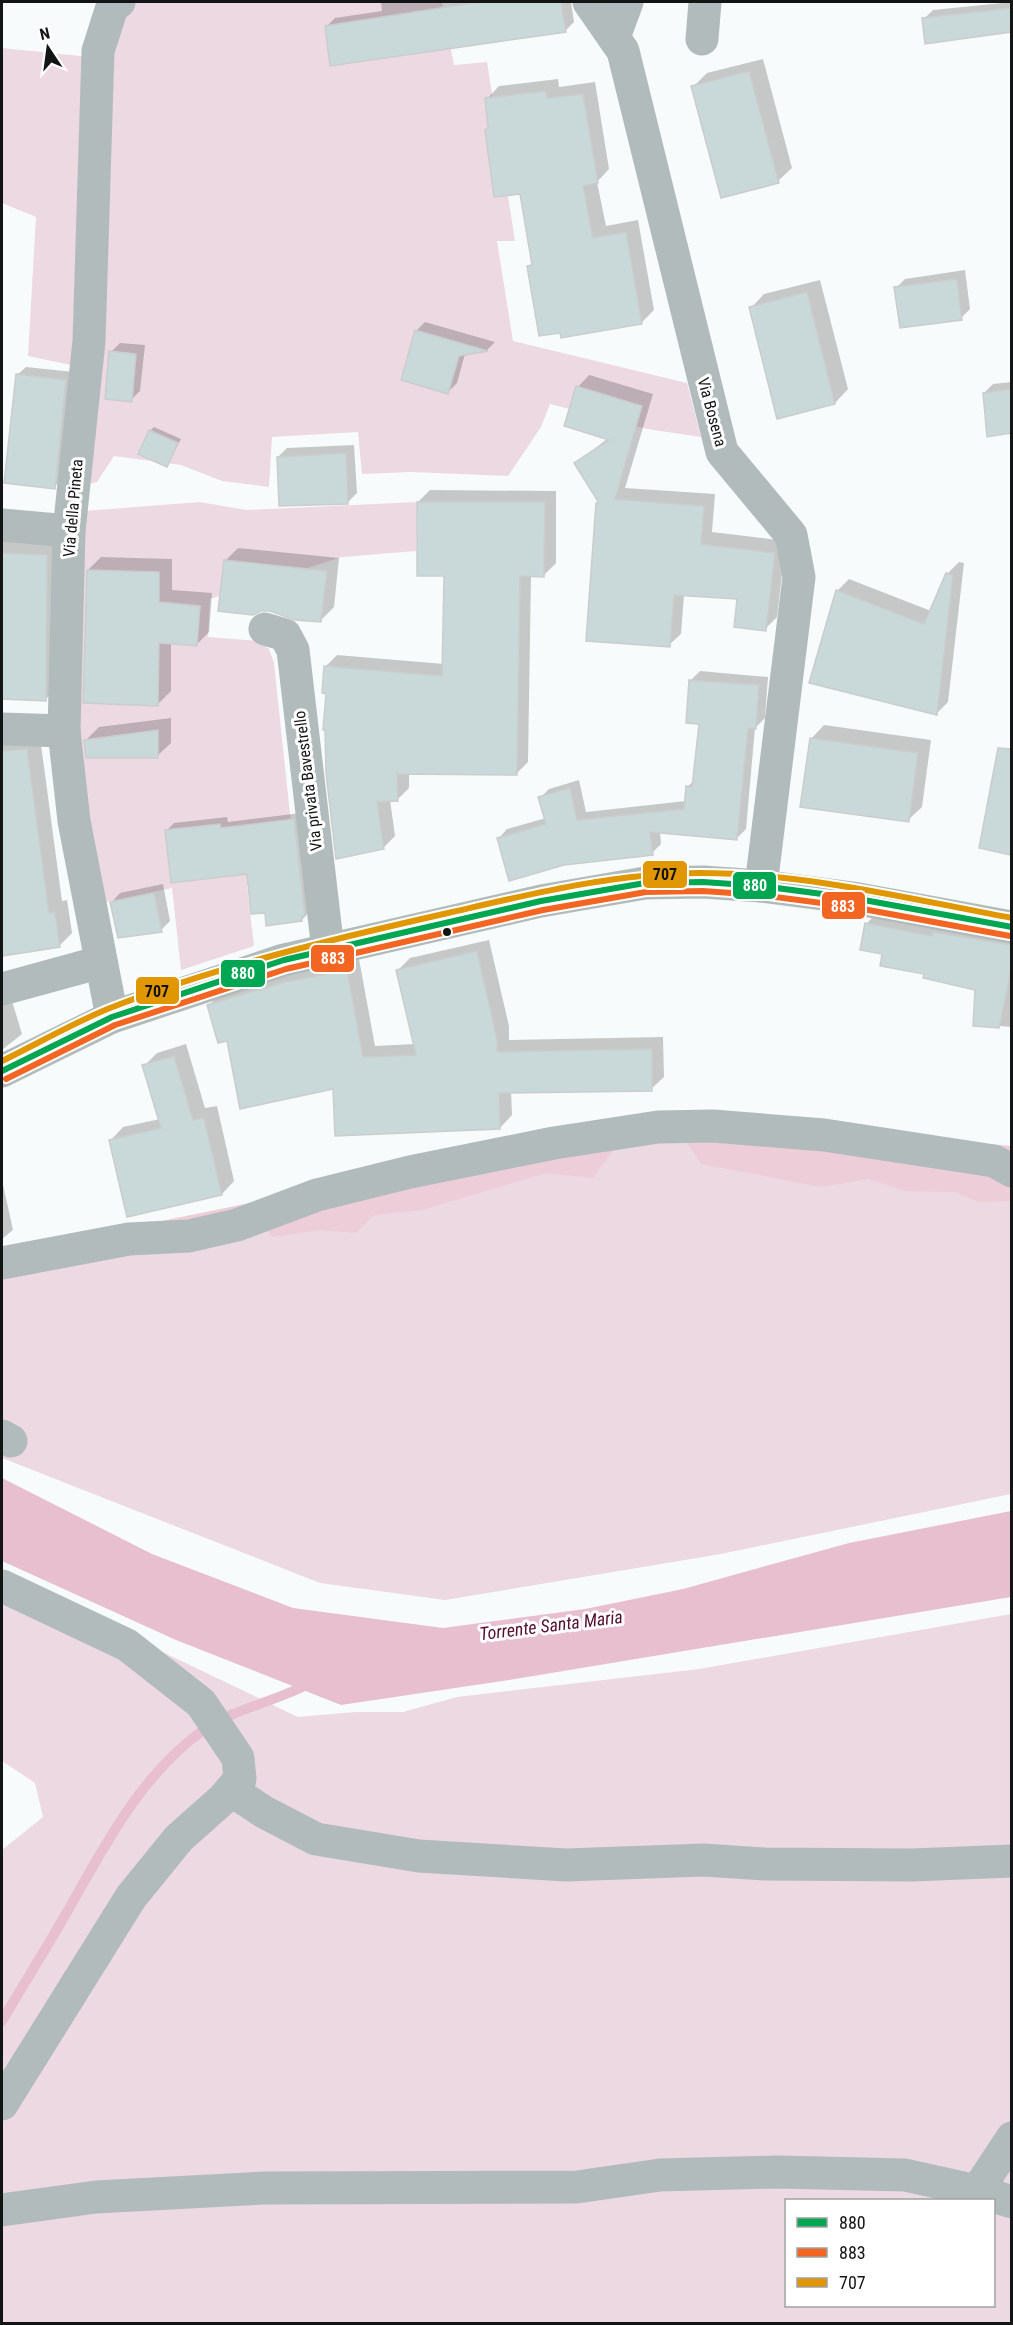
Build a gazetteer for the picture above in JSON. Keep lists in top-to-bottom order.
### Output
{
  "streets": {
    "street": ["Via Bosena", "Via della Pineta", "Via privata Bavestrello"]
  },
  "water": ["Torrente Santa Maria"],
  "lines": ["transit line 707", "transit line 880", "transit line 883"],
  "legend": ["880", "883", "707"],
  "north": "top"
}
